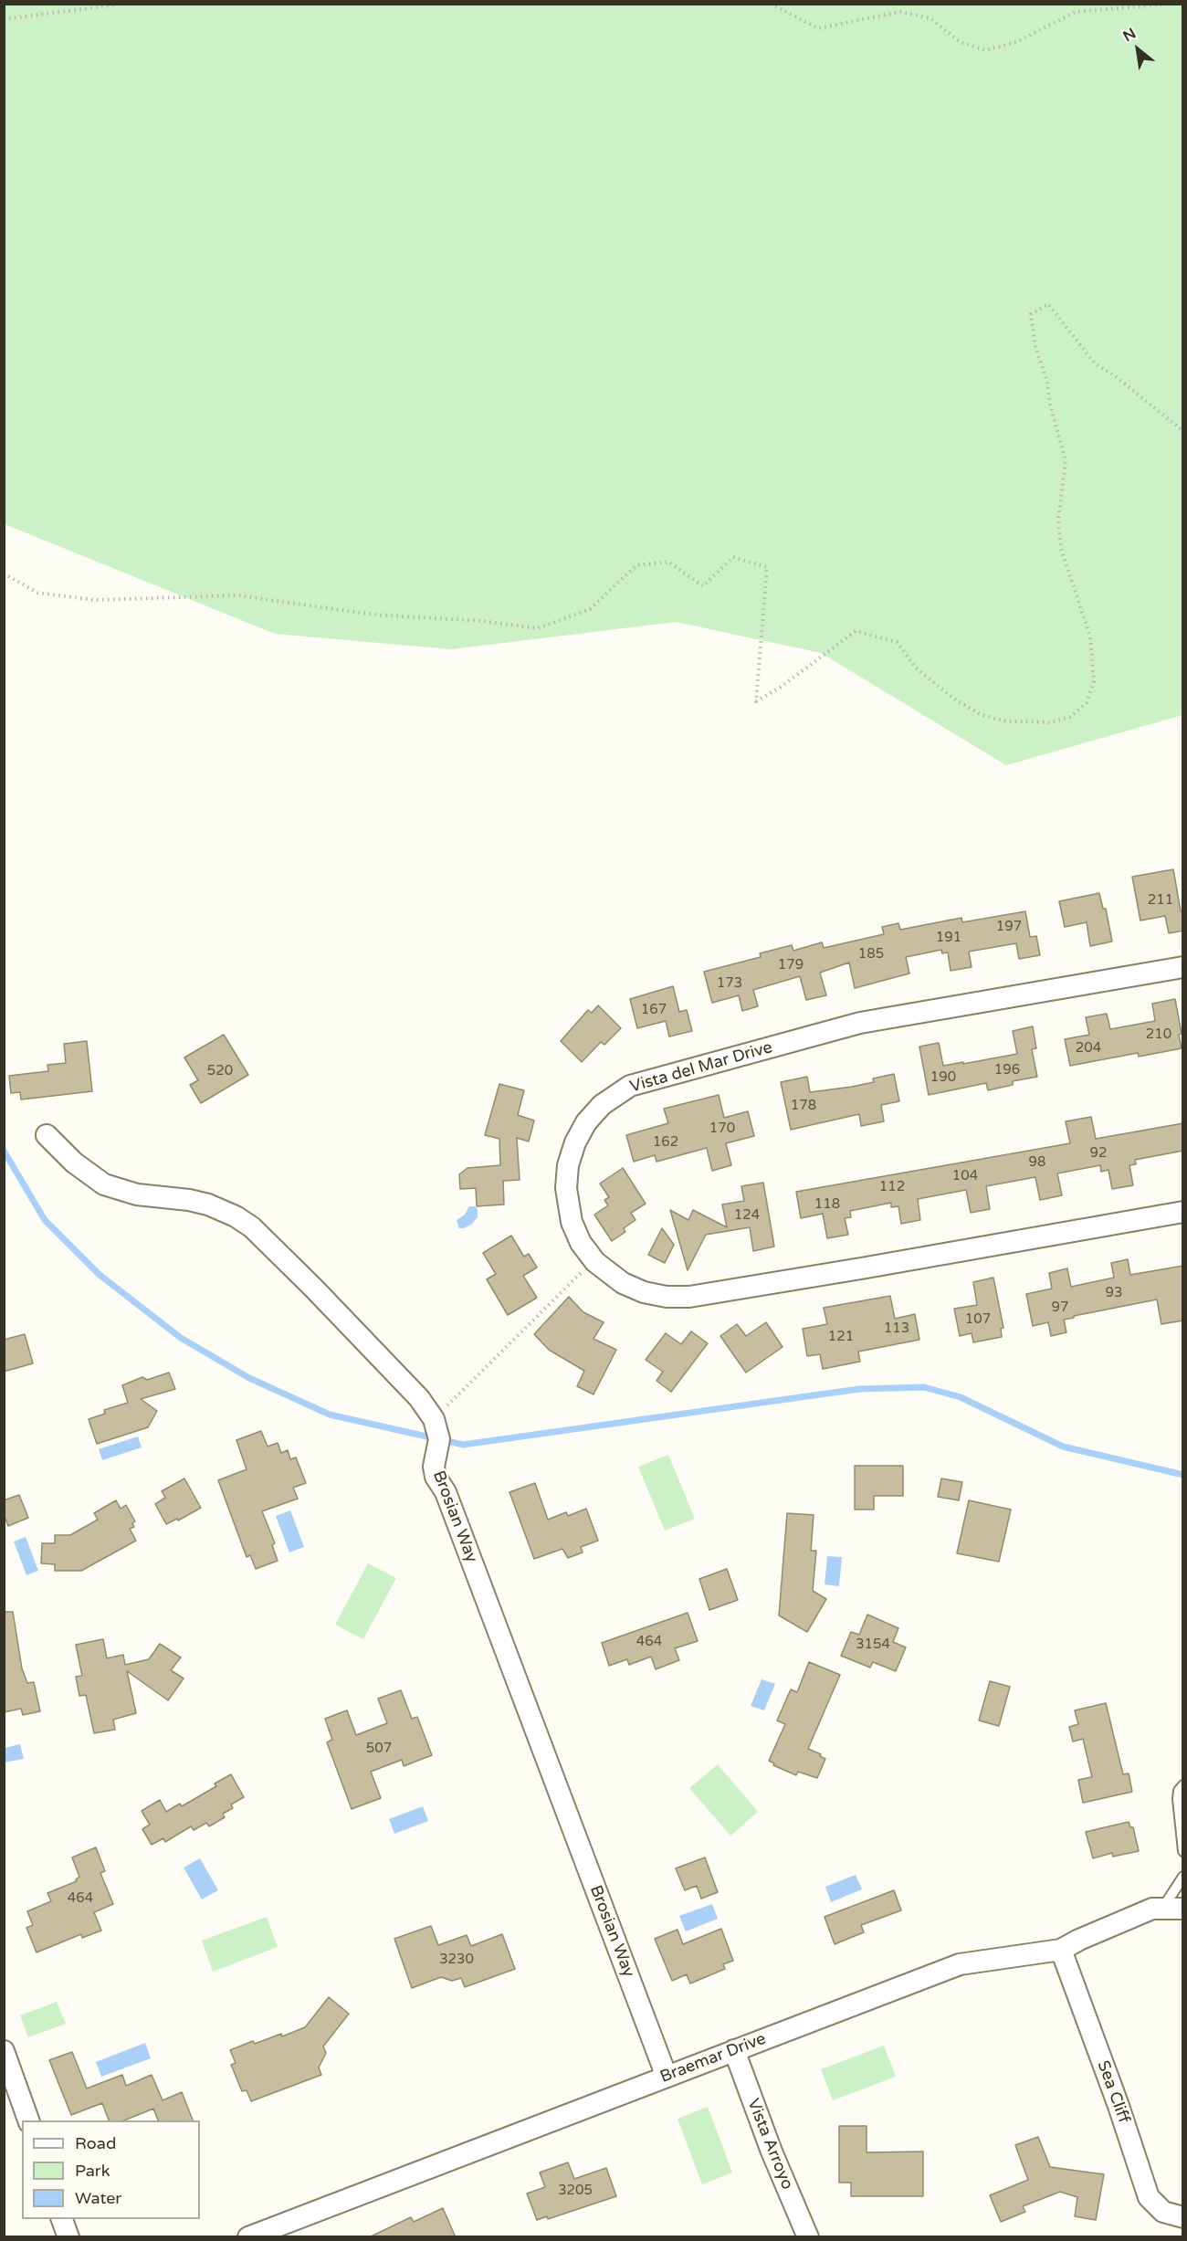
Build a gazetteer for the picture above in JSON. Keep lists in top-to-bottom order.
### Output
{
  "streets": {
    "street": [
      "Vista del Mar Drive",
      "Brosian Way",
      "Braemar Drive",
      "Sea Cliff",
      "Vista Arroyo"
    ]
  },
  "crossings": [
    ["Brosian Way", "Braemar Drive"],
    ["Braemar Drive", "Sea Cliff"],
    ["Braemar Drive", "Vista Arroyo"]
  ],
  "house_numbers": [
    "211",
    "197",
    "191",
    "185",
    "179",
    "173",
    "167",
    "210",
    "204",
    "196",
    "520",
    "190",
    "178",
    "170",
    "162",
    "92",
    "98",
    "104",
    "112",
    "118",
    "124",
    "93",
    "97",
    "107",
    "113",
    "121",
    "464",
    "3154",
    "507",
    "464",
    "3230",
    "3205"
  ],
  "legend": ["Road", "Park", "Water"],
  "north": "top left"
}
